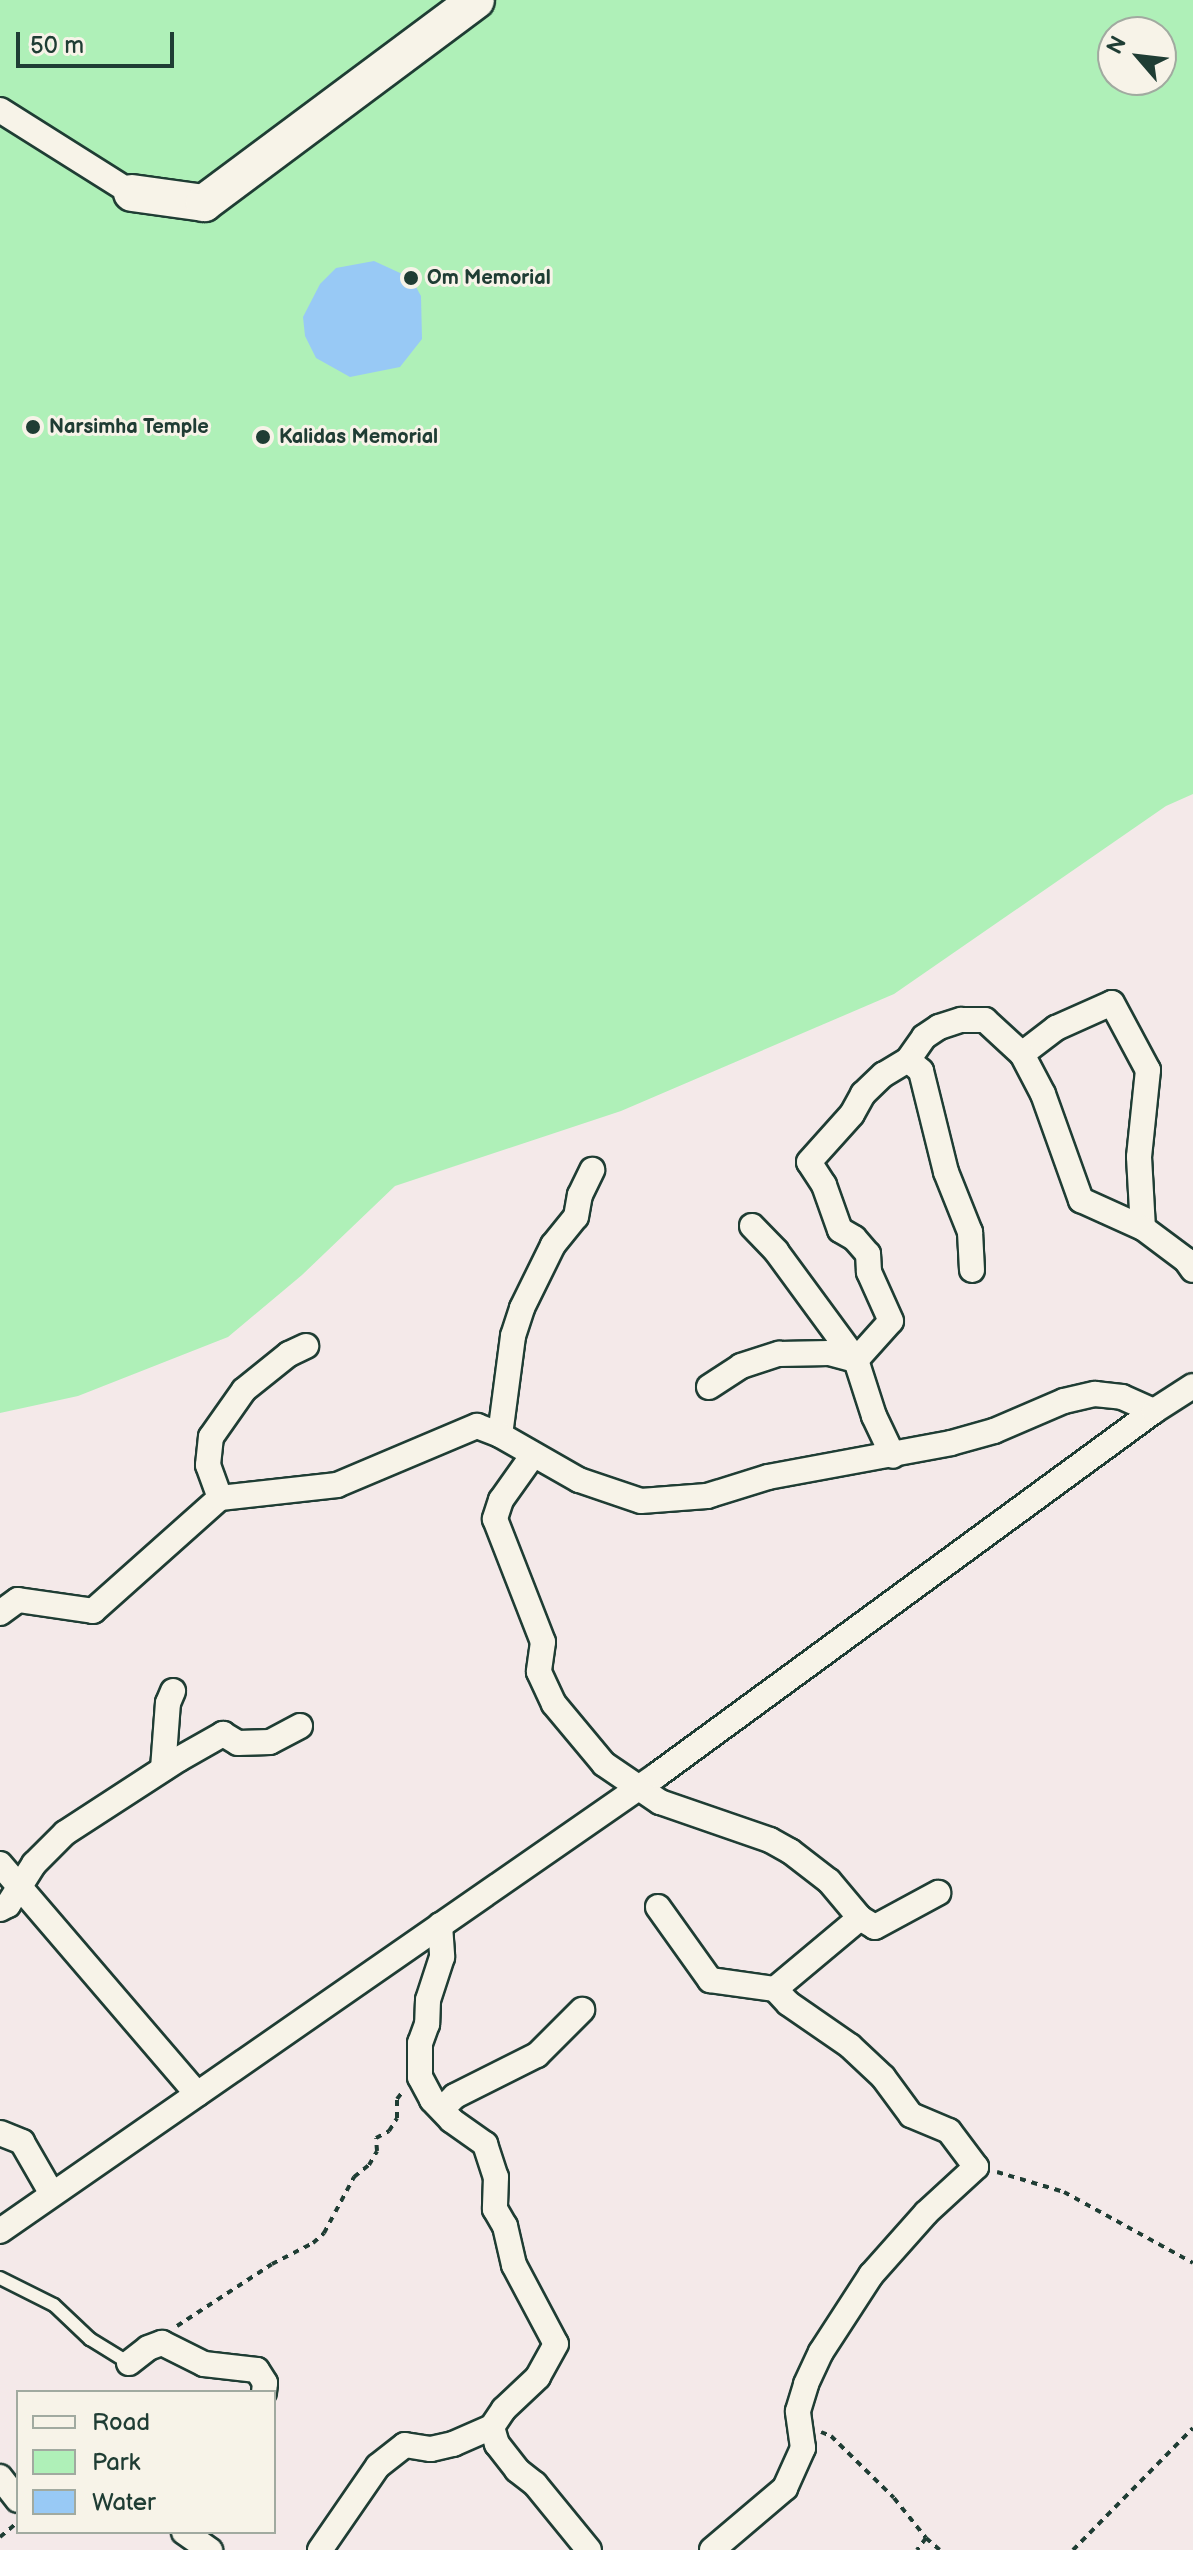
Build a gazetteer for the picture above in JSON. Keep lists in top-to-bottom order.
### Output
{
  "places": ["Om Memorial", "Narsimha Temple", "Kalidas Memorial"],
  "legend": ["Road", "Park", "Water"],
  "scale_bar": "50 m",
  "north": "top left"
}
